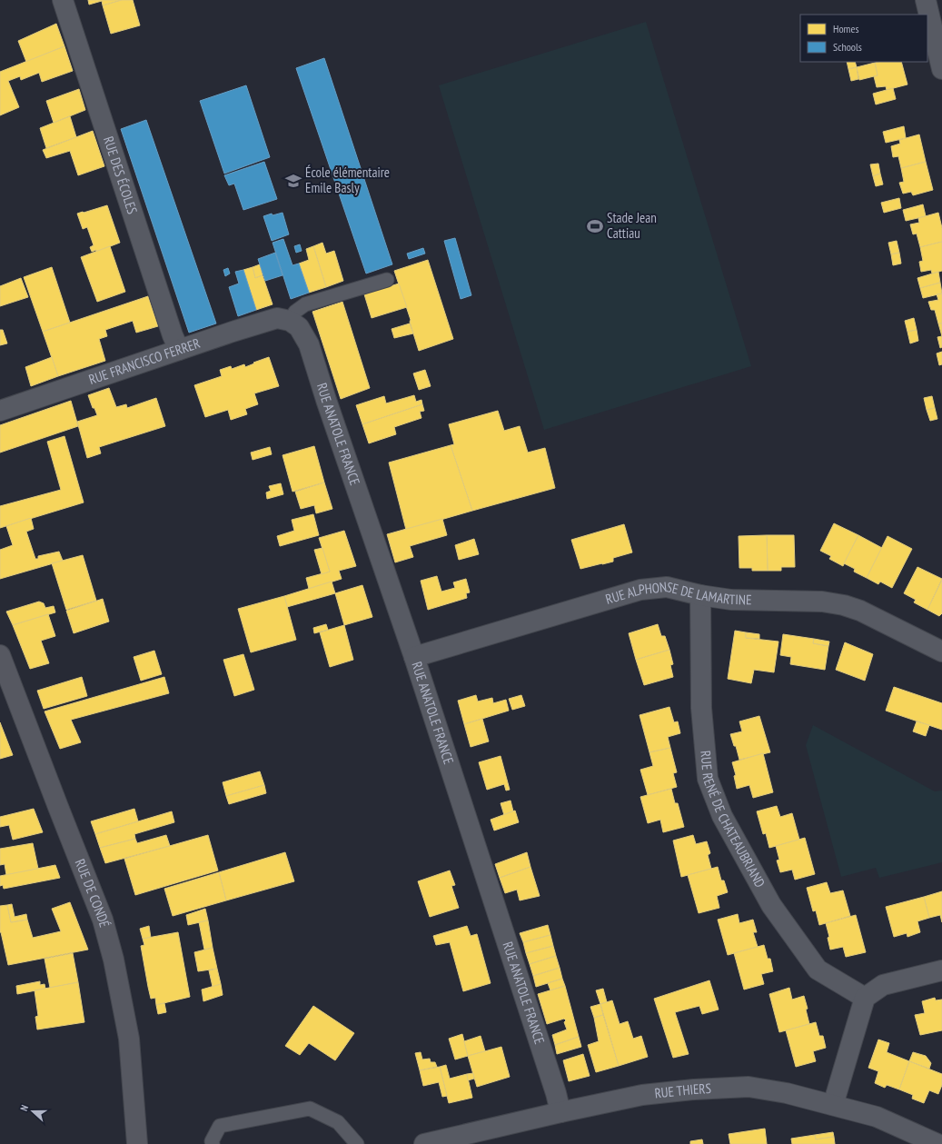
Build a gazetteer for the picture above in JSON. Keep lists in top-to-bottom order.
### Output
{
  "streets": {
    "main road": ["RUE DE CONDÉ"],
    "street": [
      "RUE DES ÉCOLES",
      "RUE FRANCISCO FERRER",
      "RUE ANATOLE FRANCE",
      "RUE ALPHONSE DE LAMARTINE",
      "RUE RENÉ DE CHATEAUBRIAND",
      "RUE THIERS"
    ]
  },
  "crossings": [
    ["RUE DES ÉCOLES", "RUE FRANCISCO FERRER"],
    ["RUE FRANCISCO FERRER", "RUE ANATOLE FRANCE"],
    ["RUE ANATOLE FRANCE", "RUE ALPHONSE DE LAMARTINE"],
    ["RUE ANATOLE FRANCE", "RUE THIERS"],
    ["RUE ALPHONSE DE LAMARTINE", "RUE RENÉ DE CHATEAUBRIAND"]
  ],
  "places": {
    "school or university": ["École élémentaire Emile Basly"],
    "sports": ["Stade Jean Cattiau"]
  },
  "legend": ["Homes", "Schools"],
  "north": "left"
}
